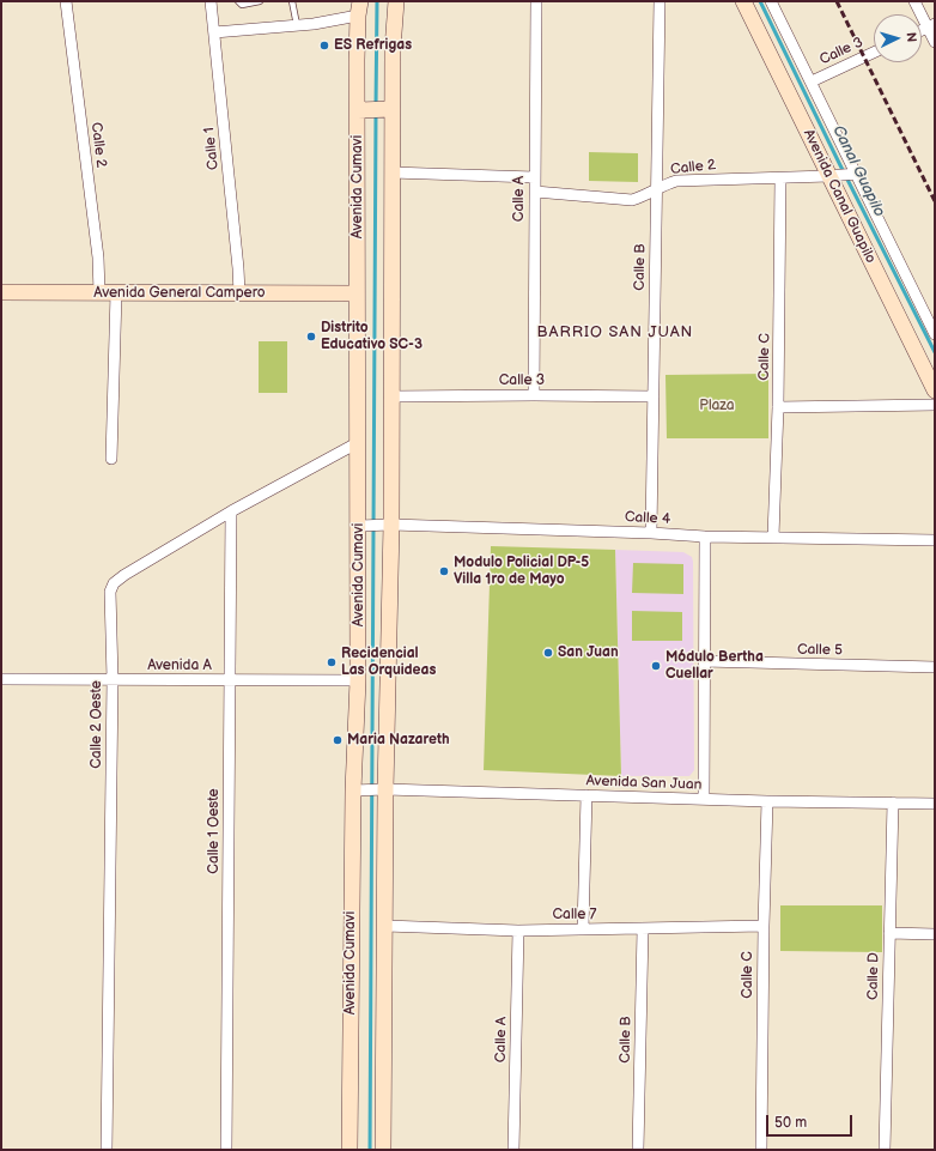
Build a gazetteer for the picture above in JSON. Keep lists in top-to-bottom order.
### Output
{
  "streets": {
    "main road": ["Avenida Cumavi", "Avenida Canal Guapilo", "Avenida General Campero"],
    "street": [
      "Calle 3",
      "Calle 2",
      "Calle 1",
      "Calle A",
      "Calle B",
      "Calle C",
      "Calle 4",
      "Calle 5",
      "Avenida A",
      "Calle 2 Oeste",
      "Avenida San Juan",
      "Calle 1 Oeste",
      "Calle 7",
      "Calle D"
    ]
  },
  "crossings": [
    ["Calle 3", "Avenida Cumavi"],
    ["Calle 3", "Avenida Canal Guapilo"],
    ["Calle 3", "Calle A"],
    ["Calle 3", "Calle B"],
    ["Calle 2", "Avenida Canal Guapilo"],
    ["Calle 2", "Calle A"],
    ["Calle 2", "Calle B"],
    ["Calle 2", "Avenida General Campero"],
    ["Calle 2", "Calle C"],
    ["Calle 1", "Avenida General Campero"],
    ["Avenida Cumavi", "Avenida General Campero"],
    ["Avenida Cumavi", "Calle 4"],
    ["Avenida Cumavi", "Avenida A"],
    ["Avenida Cumavi", "Calle 2 Oeste"],
    ["Avenida Cumavi", "Avenida San Juan"],
    ["Avenida Cumavi", "Calle 7"],
    ["Calle A", "Calle 7"],
    ["Calle B", "Calle 4"],
    ["Calle B", "Calle 7"],
    ["Calle C", "Calle 4"],
    ["Calle C", "Avenida San Juan"],
    ["Calle C", "Calle 7"],
    ["Avenida A", "Calle 2 Oeste"],
    ["Avenida A", "Calle 1 Oeste"],
    ["Calle 2 Oeste", "Calle 1 Oeste"],
    ["Avenida San Juan", "Calle D"]
  ],
  "districts": ["BARRIO SAN JUAN"],
  "water": ["Canal Guapilo"],
  "parks": ["Plaza"],
  "places": [
    "ES Refrigas",
    "Distrito Educativo SC-3",
    "Modulo Policial DP-5 Villa 1ro de Mayo",
    "San Juan",
    "Recidencial Las Orquideas",
    "Módulo Bertha Cuellar",
    "Maria Nazareth"
  ],
  "scale_bar": "50 m",
  "north": "right"
}
